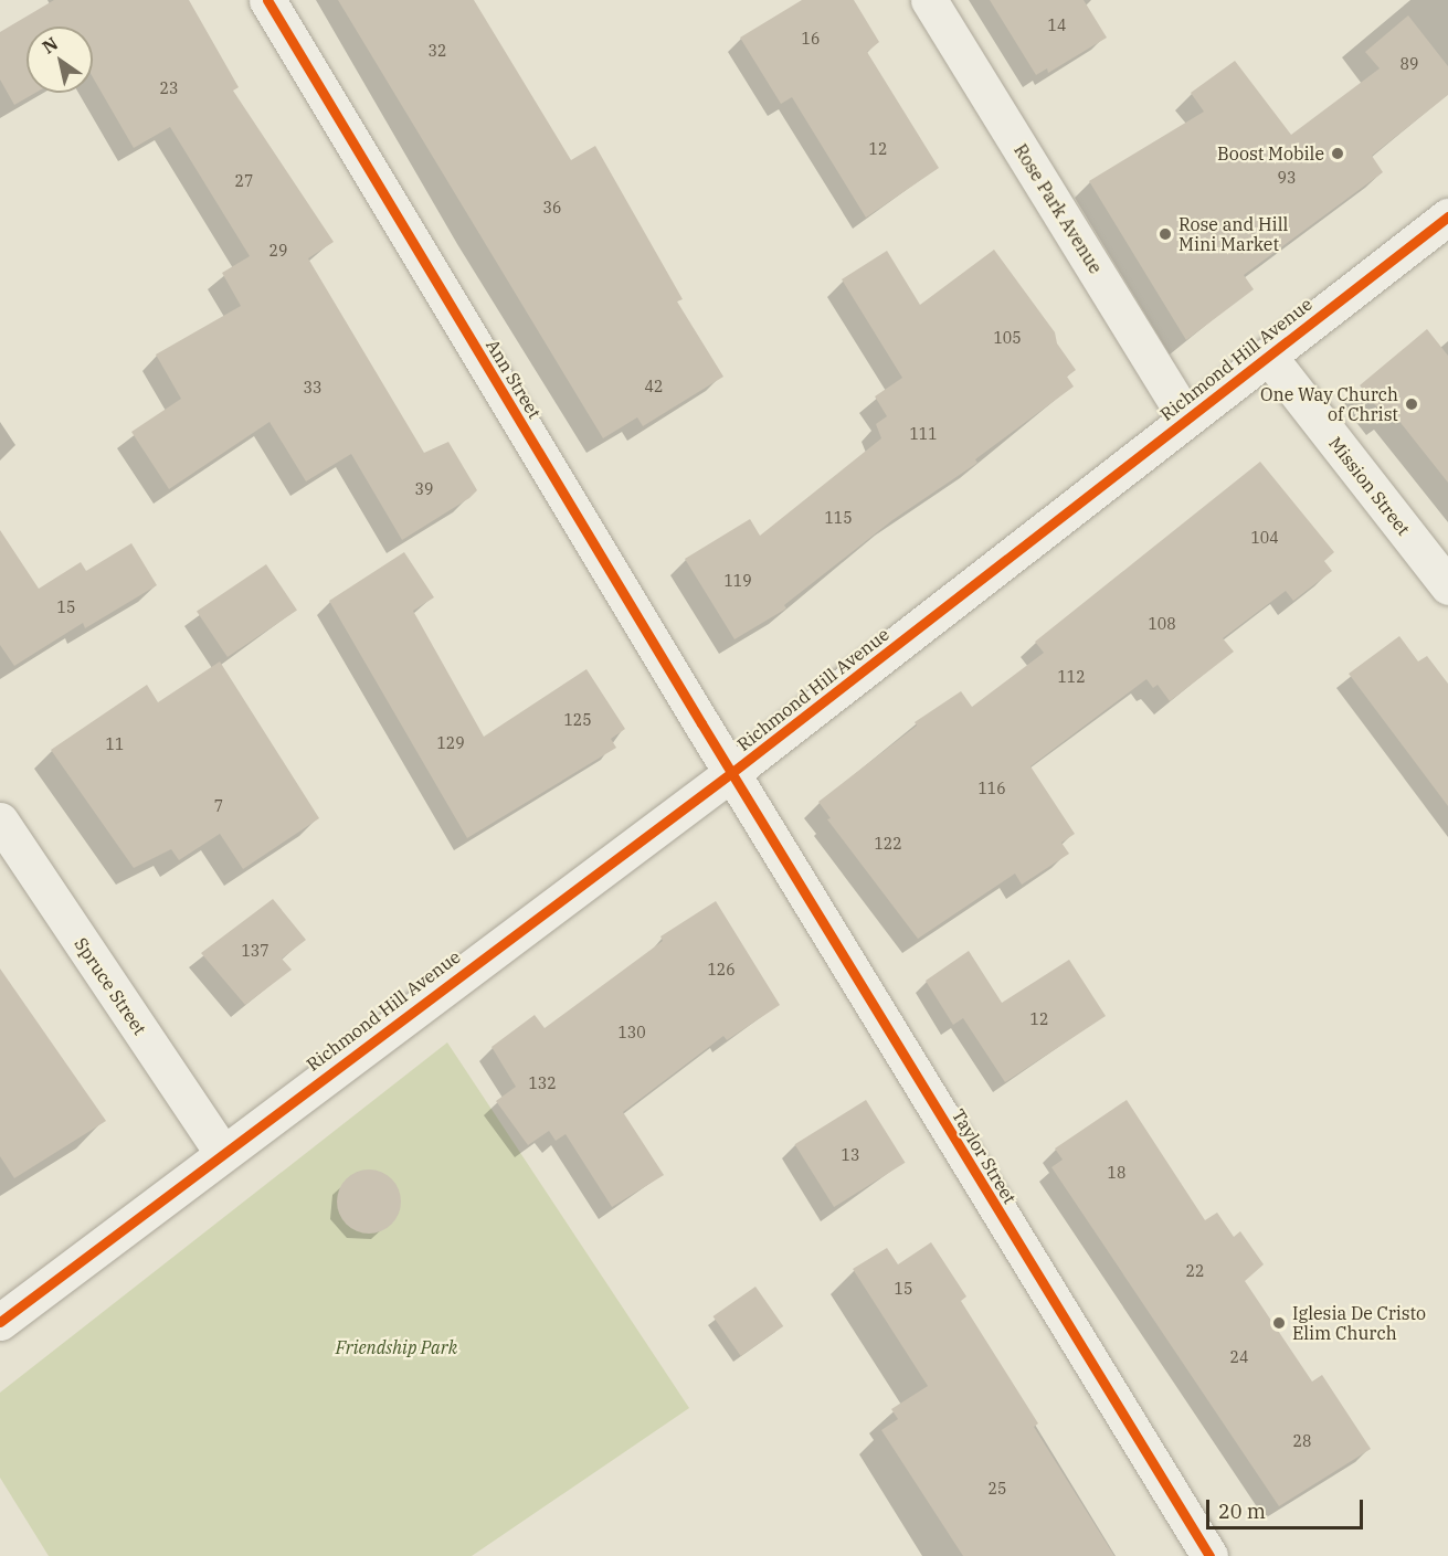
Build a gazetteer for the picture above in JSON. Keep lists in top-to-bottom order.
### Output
{
  "streets": {
    "street": [
      "Rose Park Avenue",
      "Richmond Hill Avenue",
      "Ann Street",
      "Mission Street",
      "Spruce Street",
      "Taylor Street"
    ]
  },
  "crossings": [
    ["Rose Park Avenue", "Richmond Hill Avenue"],
    ["Richmond Hill Avenue", "Ann Street"],
    ["Richmond Hill Avenue", "Mission Street"],
    ["Richmond Hill Avenue", "Spruce Street"],
    ["Richmond Hill Avenue", "Taylor Street"],
    ["Ann Street", "Taylor Street"]
  ],
  "parks": ["Friendship Park"],
  "places": [
    "Boost Mobile",
    "Rose and Hill Mini Market",
    "One Way Church of Christ",
    "Iglesia De Cristo Elim Church"
  ],
  "house_numbers": [
    "14",
    "16",
    "32",
    "89",
    "23",
    "12",
    "93",
    "27",
    "36",
    "29",
    "105",
    "42",
    "33",
    "111",
    "39",
    "115",
    "104",
    "119",
    "15",
    "108",
    "112",
    "125",
    "129",
    "11",
    "116",
    "7",
    "122",
    "137",
    "126",
    "12",
    "130",
    "132",
    "13",
    "18",
    "22",
    "15",
    "24",
    "28",
    "25"
  ],
  "scale_bar": "20 m",
  "north": "top left"
}
